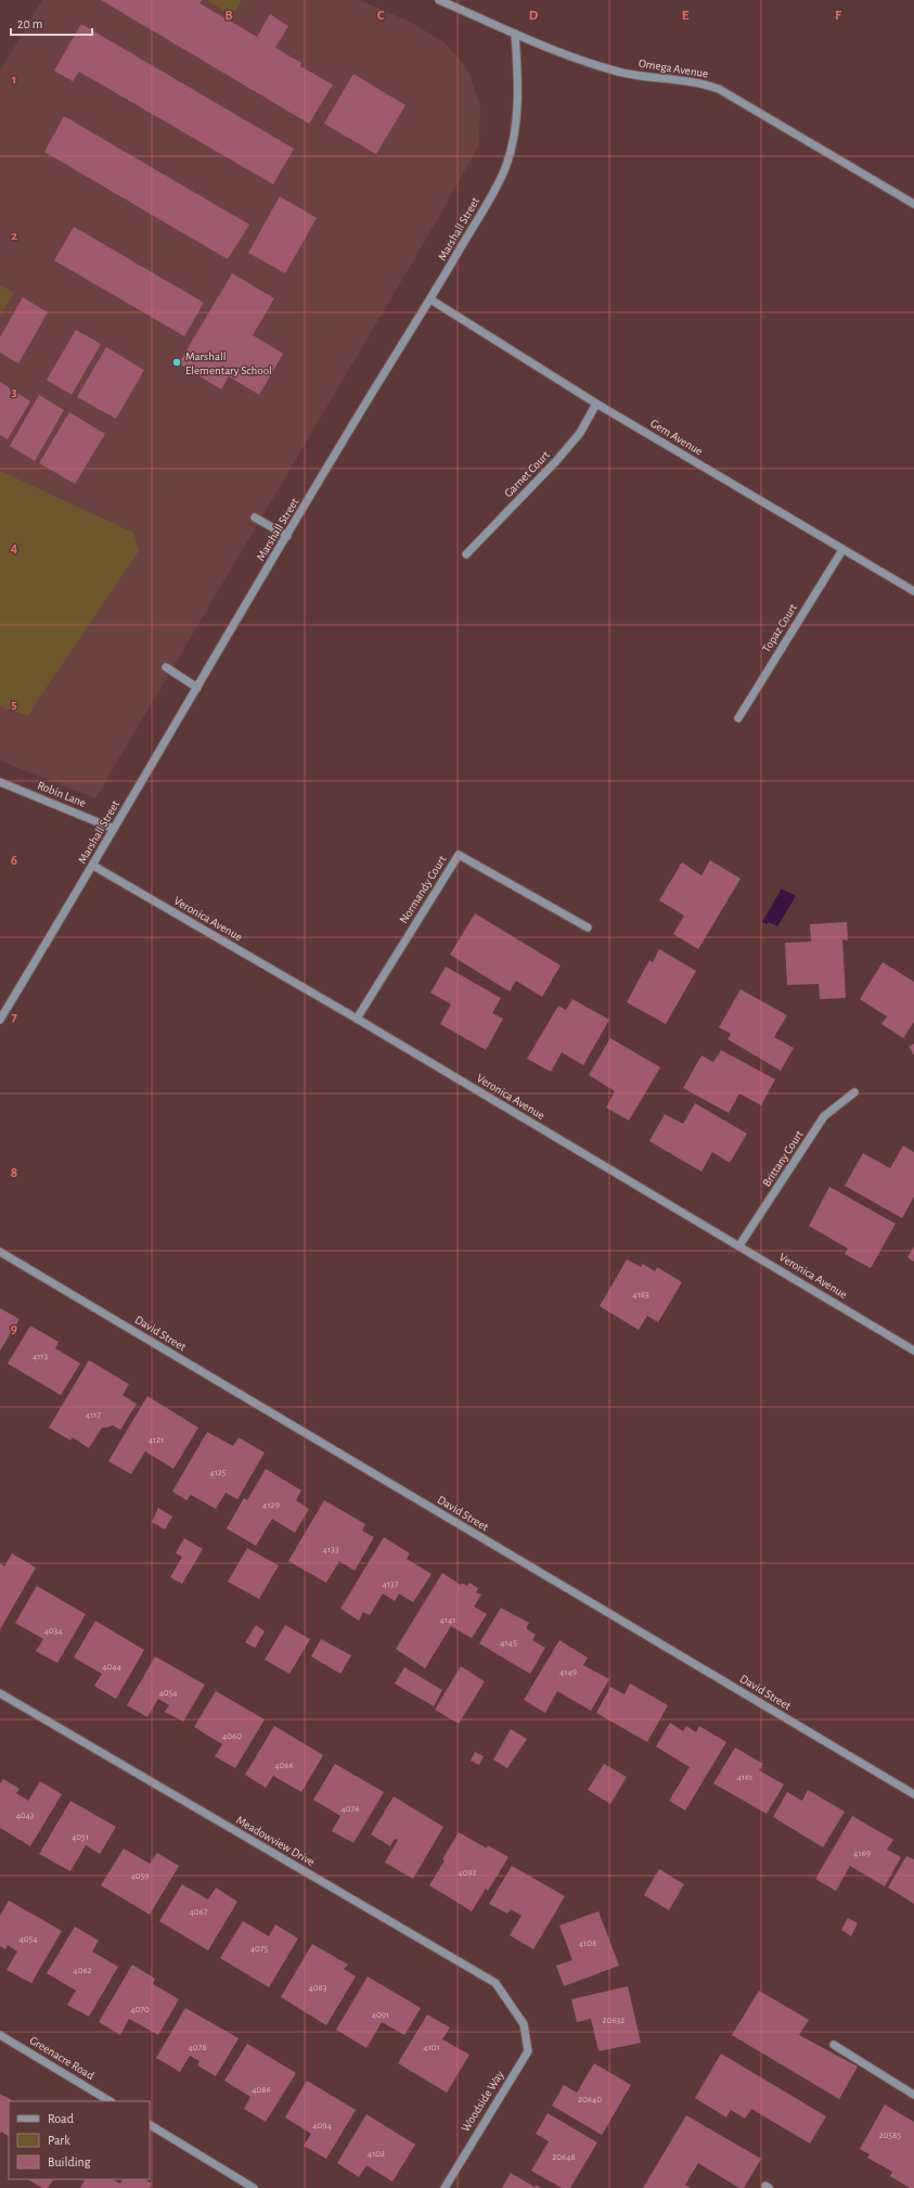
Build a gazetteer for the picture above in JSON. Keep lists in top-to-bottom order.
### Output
{
  "streets": {
    "street": [
      "Omega Avenue",
      "Marshall Street",
      "Gem Avenue",
      "Garnet Court",
      "Topaz Court",
      "Robin Lane",
      "Normandy Court",
      "Veronica Avenue",
      "Brittany Court",
      "David Street",
      "Meadowview Drive",
      "Greenacre Road",
      "Woodside Way"
    ]
  },
  "crossings": [
    ["Omega Avenue", "Marshall Street"],
    ["Marshall Street", "Gem Avenue"],
    ["Marshall Street", "Robin Lane"],
    ["Marshall Street", "Veronica Avenue"],
    ["Gem Avenue", "Garnet Court"],
    ["Gem Avenue", "Topaz Court"],
    ["Normandy Court", "Veronica Avenue"],
    ["Veronica Avenue", "Brittany Court"],
    ["Meadowview Drive", "Woodside Way"]
  ],
  "places": ["Marshall Elementary School"],
  "house_numbers": [
    "4183",
    "4113",
    "4117",
    "4121",
    "4125",
    "4129",
    "4133",
    "4137",
    "4141",
    "4034",
    "4145",
    "4044",
    "4149",
    "4054",
    "4060",
    "4066",
    "4161",
    "4076",
    "4043",
    "4051",
    "4169",
    "4092",
    "4059",
    "4067",
    "4054",
    "4108",
    "4075",
    "4062",
    "4083",
    "4070",
    "4091",
    "20632",
    "4078",
    "4101",
    "4086",
    "20640",
    "4094",
    "20585",
    "4102",
    "20648"
  ],
  "legend": ["Road", "Park", "Building"],
  "scale_bar": "20 m",
  "grid": {
    "columns": [
      "B",
      "C",
      "D",
      "E",
      "F"
    ],
    "rows": [
      "1",
      "2",
      "3",
      "4",
      "5",
      "6",
      "7",
      "8",
      "9"
    ]
  }
}
